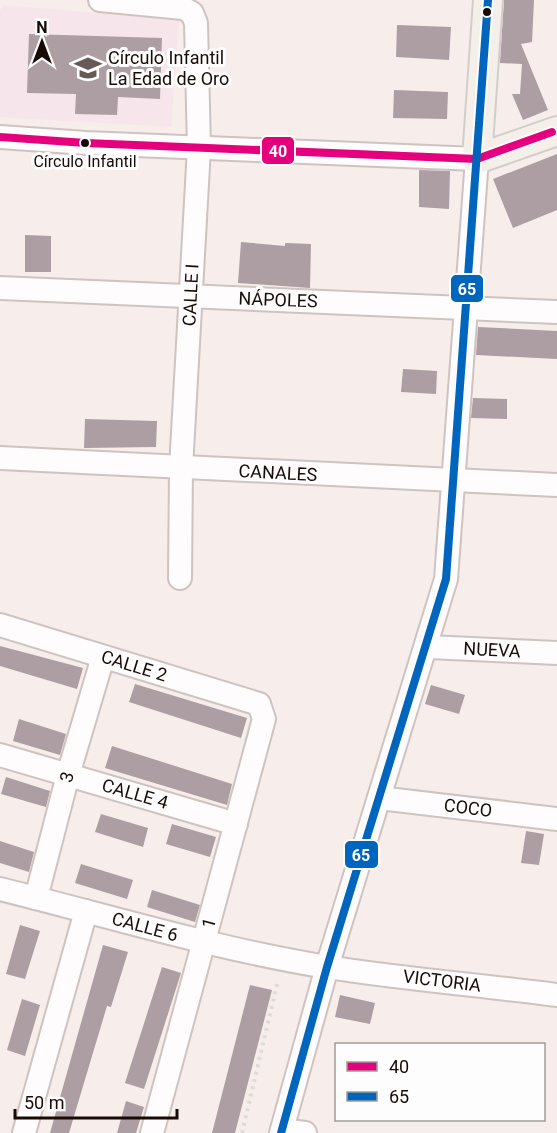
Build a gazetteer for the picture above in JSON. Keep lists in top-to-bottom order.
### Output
{
  "streets": {
    "street": [
      "CALLE I",
      "NÁPOLES",
      "CANALES",
      "NUEVA",
      "CALLE 2",
      "3",
      "CALLE 4",
      "COCO",
      "1",
      "CALLE 6",
      "VICTORIA"
    ]
  },
  "crossings": [
    ["CALLE I", "NÁPOLES"],
    ["CALLE I", "CANALES"],
    ["CALLE 2", "3"],
    ["CALLE 2", "1"],
    ["3", "CALLE 4"],
    ["3", "CALLE 6"],
    ["CALLE 4", "1"],
    ["1", "CALLE 6"],
    ["CALLE 6", "VICTORIA"]
  ],
  "places": {
    "school or university": ["Círculo Infantil La Edad de Oro"],
    "other": ["Círculo Infantil"]
  },
  "lines": ["transit line 65", "transit line 40"],
  "legend": ["40", "65"],
  "scale_bar": "50 m",
  "north": "top"
}
